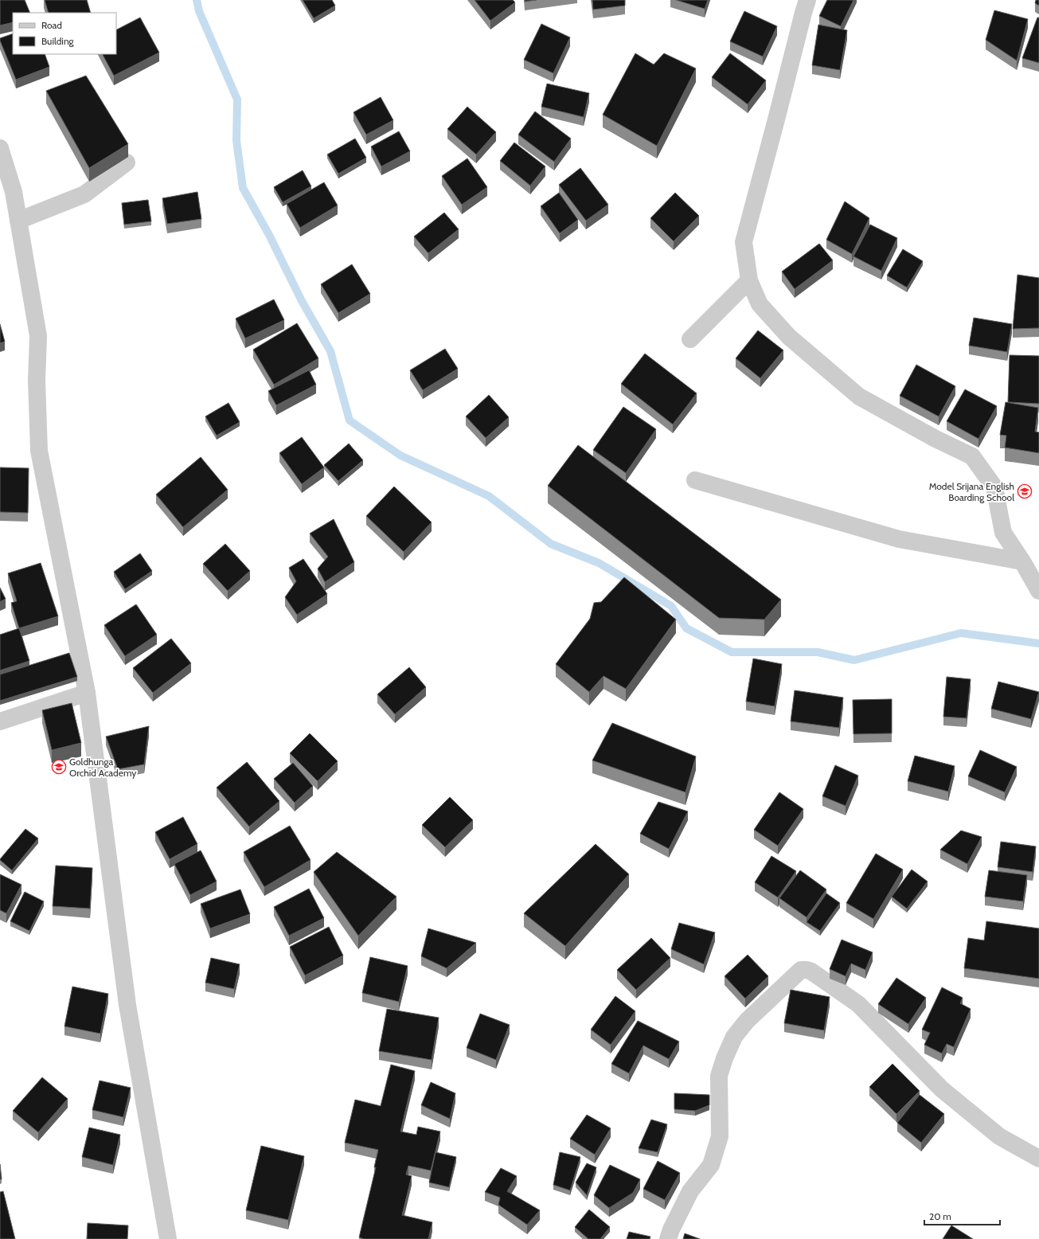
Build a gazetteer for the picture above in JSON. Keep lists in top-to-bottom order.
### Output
{
  "places": {
    "school or university": ["Model Srijana English Boarding School", "Goldhunga Orchid Academy"]
  },
  "legend": ["Road", "Building"],
  "scale_bar": "20 m"
}
